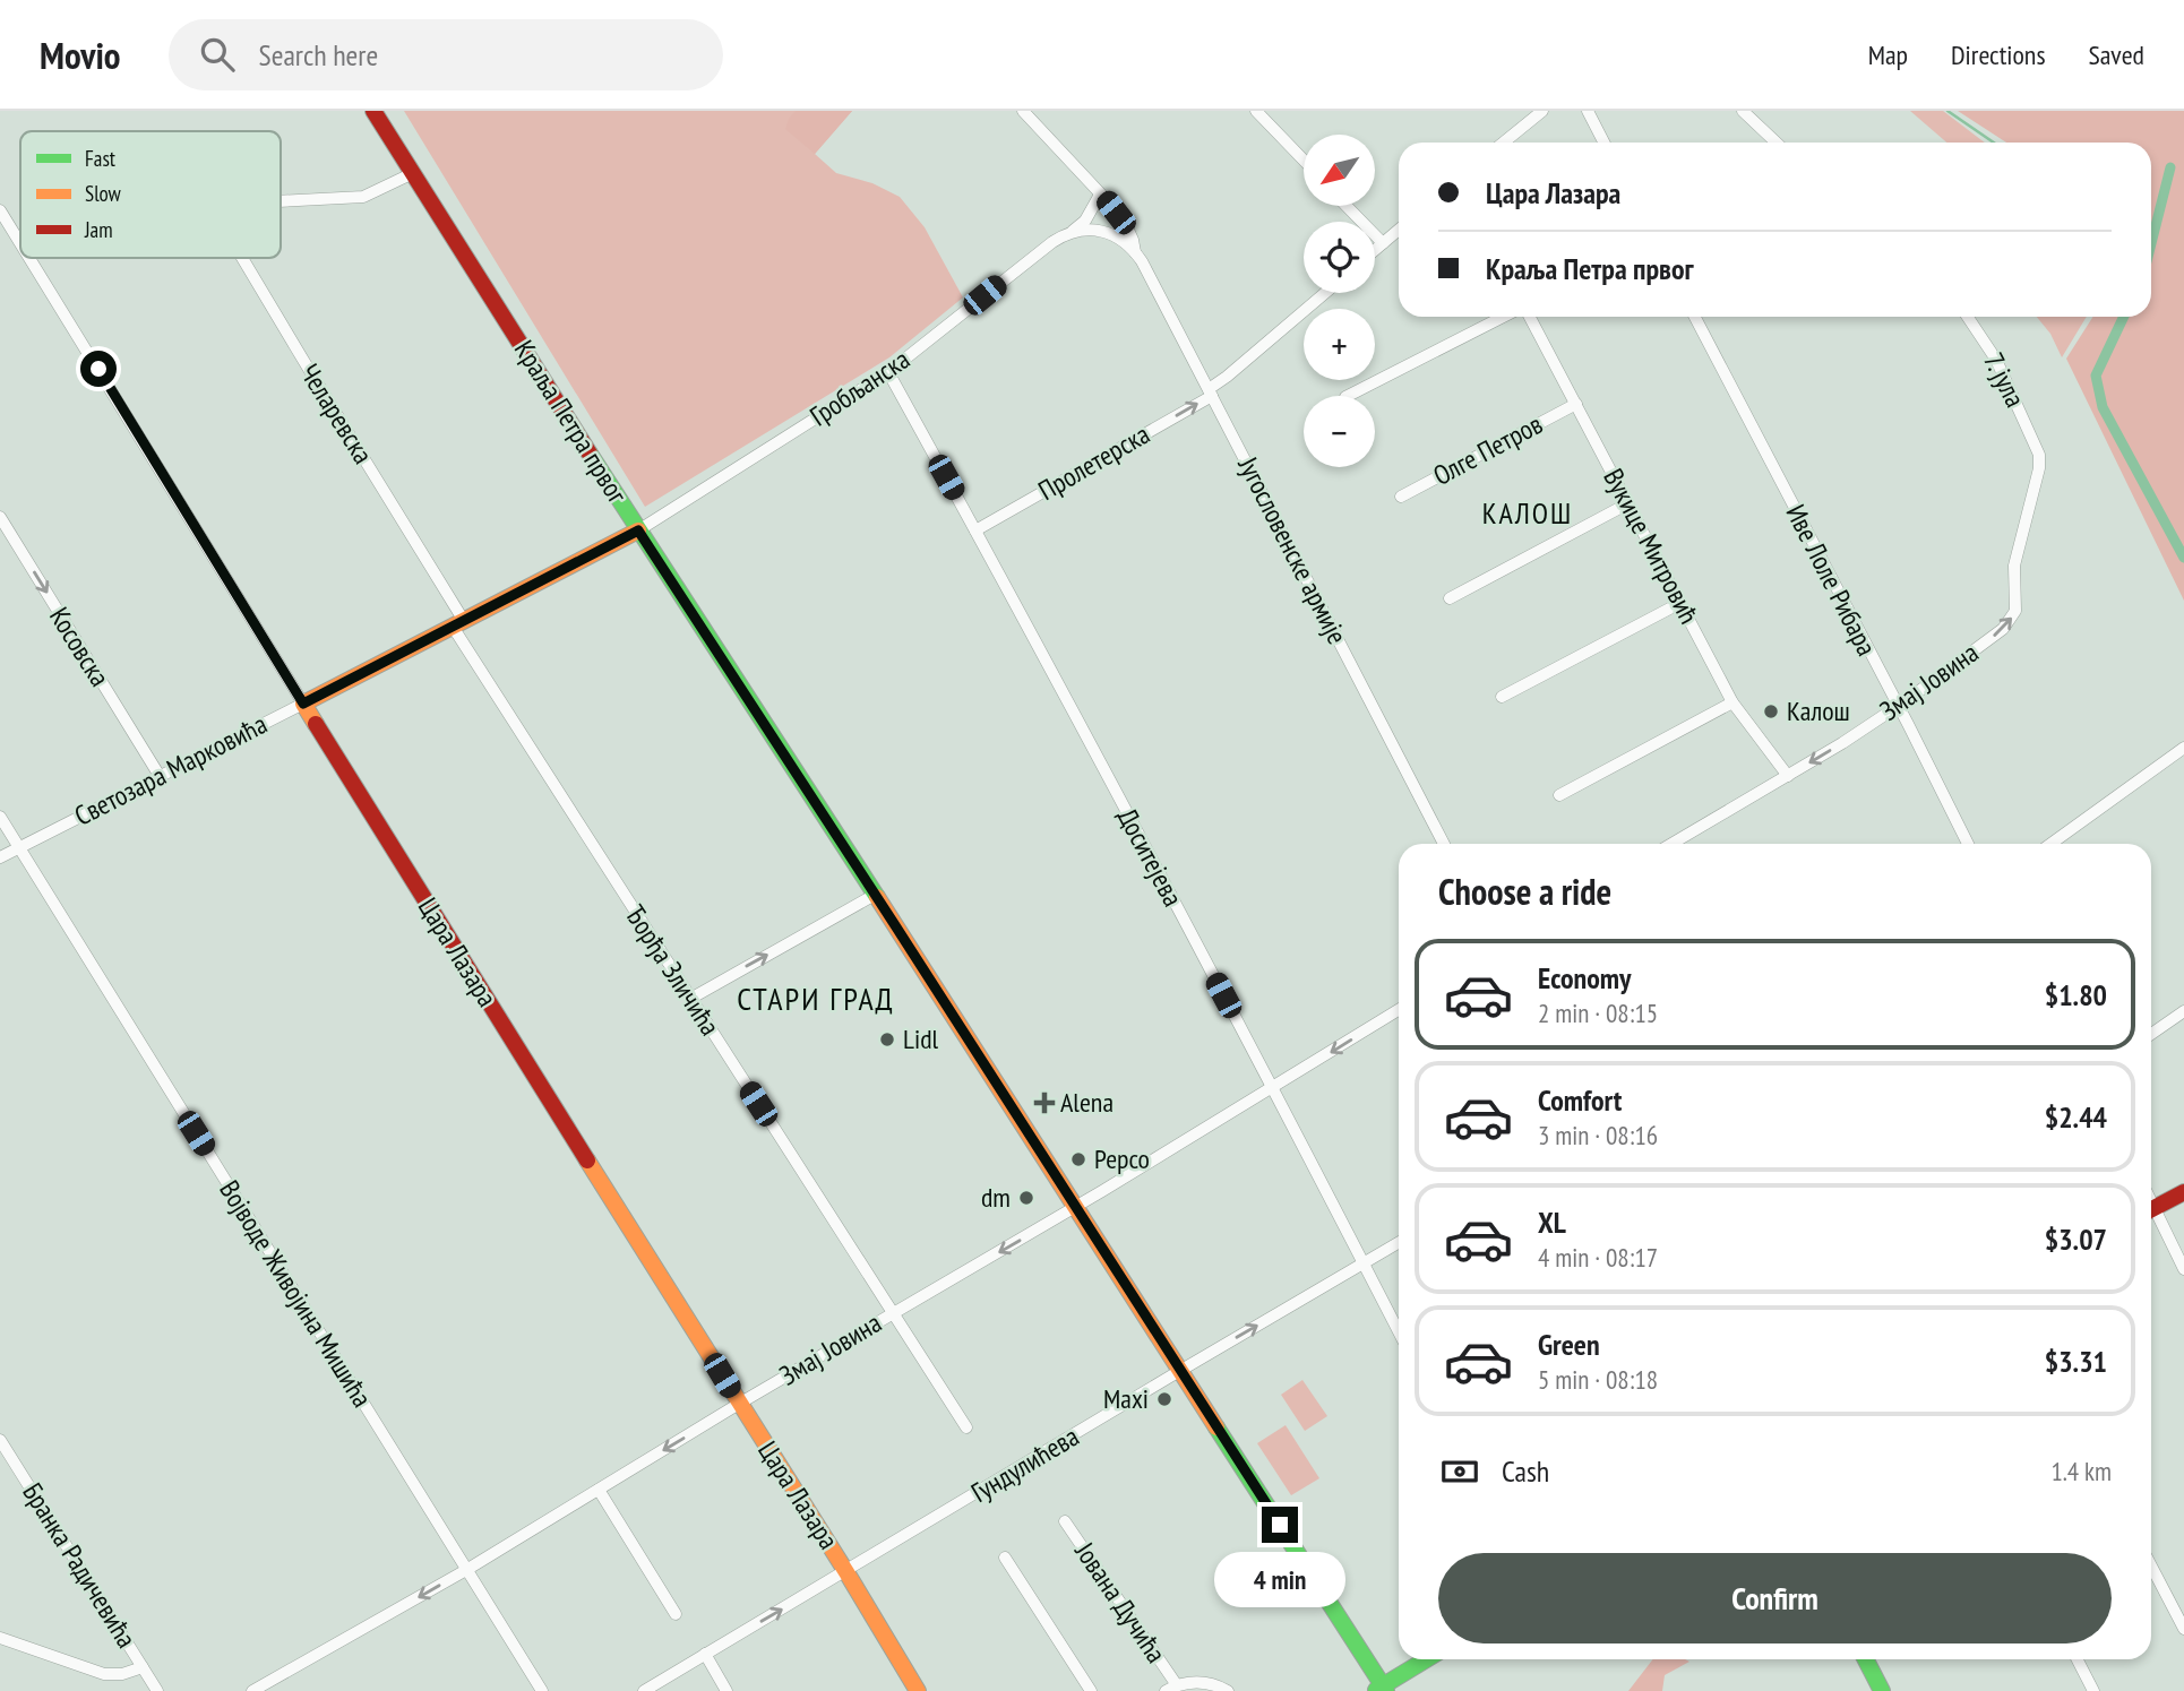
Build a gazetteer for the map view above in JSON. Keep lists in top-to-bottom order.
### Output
{
  "streets": {
    "main road": ["Краља Петра првог", "Светозара Марковића", "Цара Лазара"],
    "street": [
      "7. јула",
      "Гробљанска",
      "Челаревска",
      "Олге Петров",
      "Пролетерска",
      "Вукице Митровић",
      "Југословенске армије",
      "Иве Лоле Рибара",
      "Косовска",
      "Змај Јовина",
      "Доситејева",
      "Ђорђа Зличића",
      "Војводе Живојина Мишића",
      "Гундулићева",
      "Бранка Радичевића",
      "Јована Дучића"
    ]
  },
  "crossings": [
    ["7. јула", "Змај Јовина"],
    ["Гробљанска", "Краља Петра првог"],
    ["Гробљанска", "Светозара Марковића"],
    ["Гробљанска", "Доситејева"],
    ["Челаревска", "Светозара Марковића"],
    ["Челаревска", "Ђорђа Зличића"],
    ["Краља Петра првог", "Змај Јовина"],
    ["Краља Петра првог", "Светозара Марковића"],
    ["Краља Петра првог", "Гундулићева"],
    ["Олге Петров", "Вукице Митровић"],
    ["Пролетерска", "Југословенске армије"],
    ["Пролетерска", "Доситејева"],
    ["Вукице Митровић", "Змај Јовина"],
    ["Иве Лоле Рибара", "Змај Јовина"],
    ["Косовска", "Светозара Марковића"],
    ["Змај Јовина", "Доситејева"],
    ["Змај Јовина", "Цара Лазара"],
    ["Змај Јовина", "Ђорђа Зличића"],
    ["Змај Јовина", "Војводе Живојина Мишића"],
    ["Светозара Марковића", "Цара Лазара"],
    ["Светозара Марковића", "Ђорђа Зличића"],
    ["Светозара Марковића", "Војводе Живојина Мишића"],
    ["Доситејева", "Гундулићева"],
    ["Цара Лазара", "Гундулићева"]
  ],
  "one_way": ["Пролетерска", "Косовска", "Гундулићева"],
  "districts": ["КАЛОШ", "СТАРИ ГРАД"],
  "places": {
    "other": [
      "Калош",
      "Lidl",
      "Pepco",
      "dm",
      "Maxi"
    ],
    "health": ["Alena"]
  },
  "legend": ["Fast", "Slow", "Jam"],
  "north": "bottom left",
  "page": {
    "header": "Movio",
    "search": "Search here",
    "nav": ["Map", "Directions", "Saved"],
    "map_buttons": ["+", "−"],
    "banner": ["Цара Лазара", "Краља Петра првог"],
    "heading": "Choose a ride",
    "list": [
      {
        "name": "Economy",
        "note": "2 min · 08:15",
        "value": "$1.80"
      },
      {
        "name": "Comfort",
        "note": "3 min · 08:16",
        "value": "$2.44"
      },
      {
        "name": "XL",
        "note": "4 min · 08:17",
        "value": "$3.07"
      },
      {
        "name": "Green",
        "note": "5 min · 08:18",
        "value": "$3.31"
      }
    ],
    "pay": ["Cash", "1.4 km"],
    "buttons": "Confirm",
    "bubble": "4 min"
  }
}
